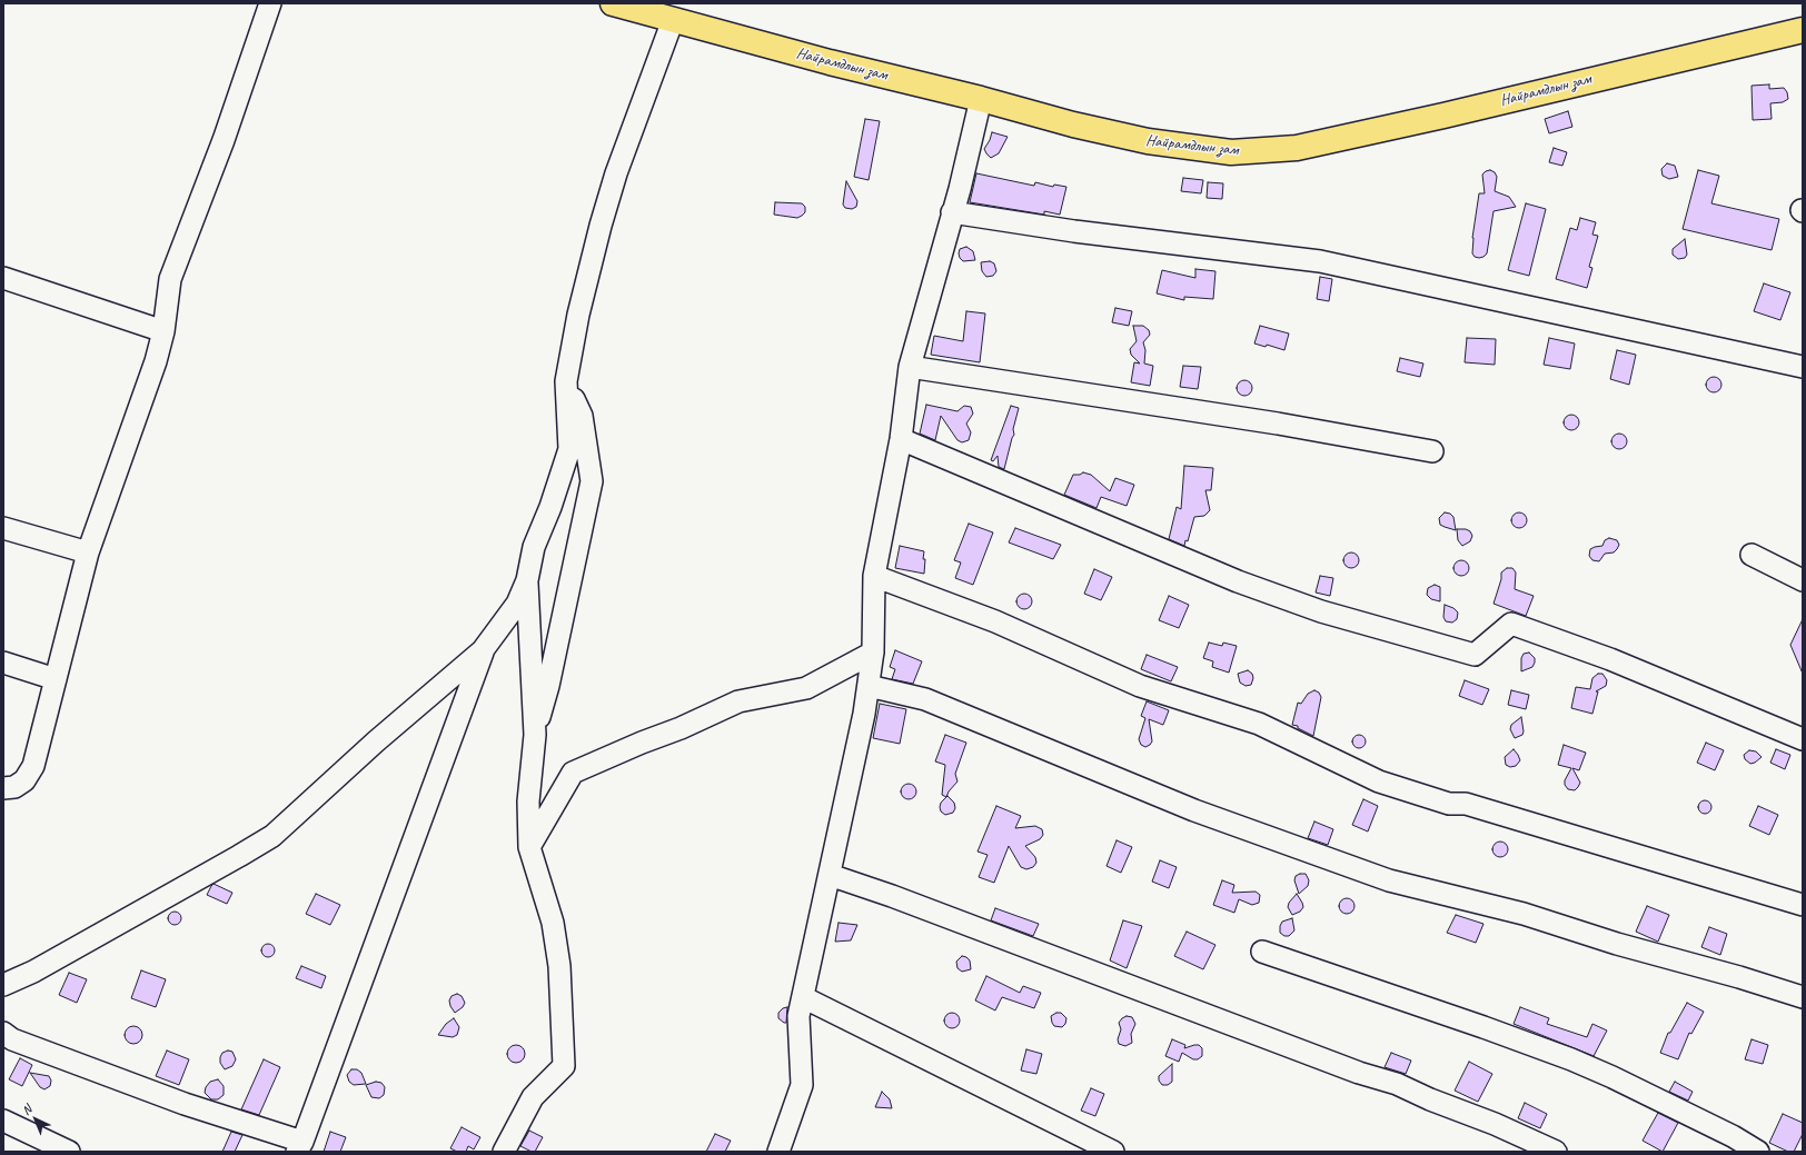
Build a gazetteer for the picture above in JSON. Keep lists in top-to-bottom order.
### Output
{
  "streets": {
    "main road": ["Найрамдлын зам"]
  },
  "north": "top left"
}
